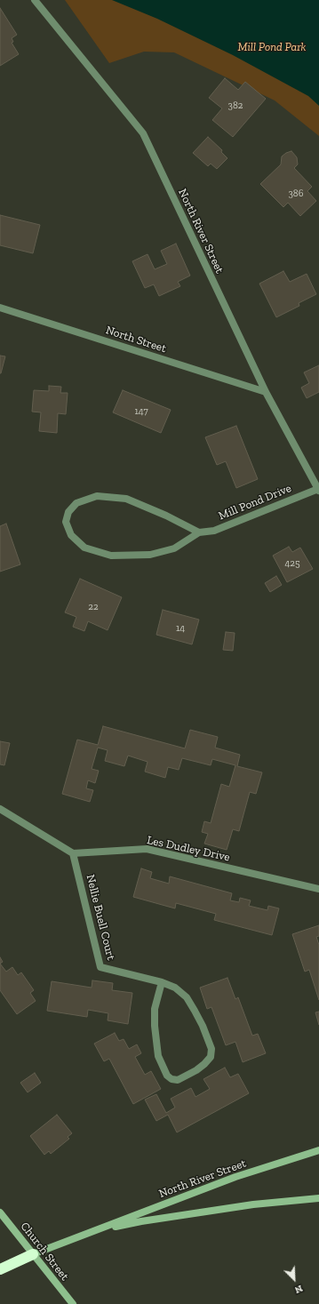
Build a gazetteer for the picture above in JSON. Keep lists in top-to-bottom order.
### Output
{
  "streets": {
    "main road": ["North River Street", "Church Street"],
    "street": [
      "North Street",
      "Mill Pond Drive",
      "Les Dudley Drive",
      "Nellie Buell Court"
    ]
  },
  "crossings": [
    ["North River Street", "North Street"],
    ["North River Street", "Mill Pond Drive"],
    ["North River Street", "Church Street"],
    ["Les Dudley Drive", "Nellie Buell Court"]
  ],
  "parks": ["Mill Pond Park"],
  "house_numbers": [
    "382",
    "386",
    "147",
    "425",
    "22",
    "14"
  ],
  "north": "bottom right"
}
